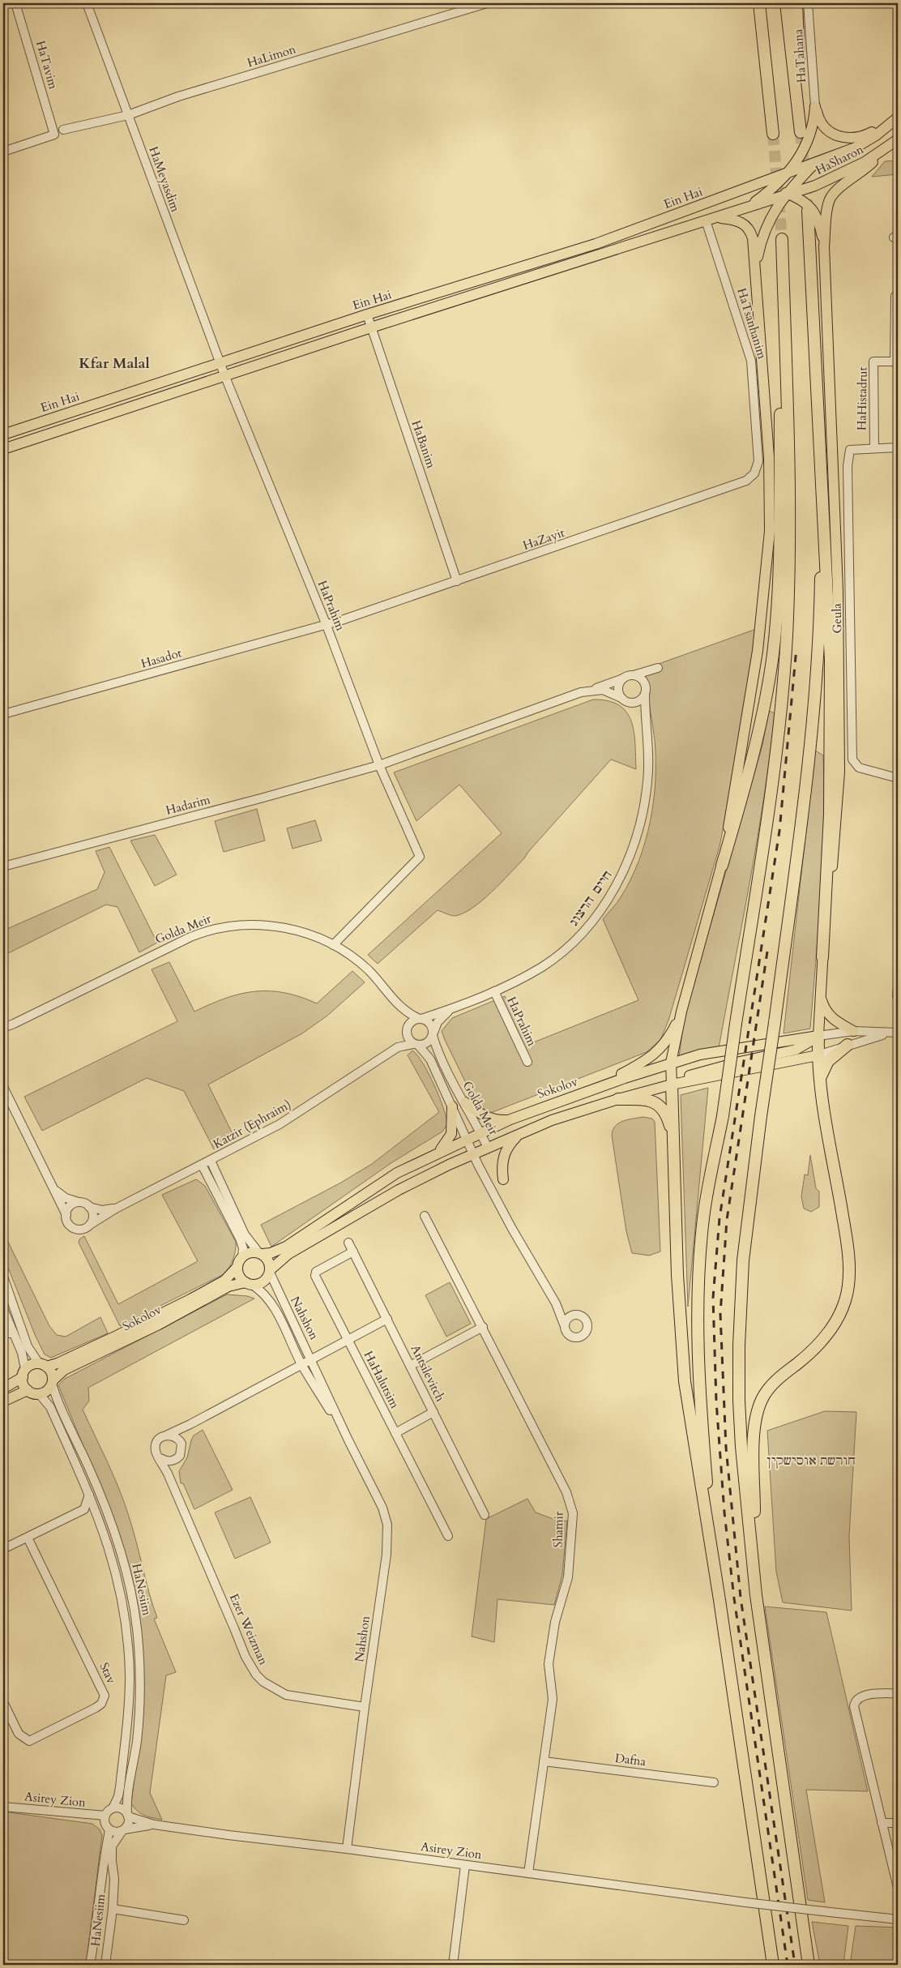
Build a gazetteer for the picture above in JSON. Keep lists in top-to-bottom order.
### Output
{
  "streets": {
    "main road": ["HaSharon", "Ein Hai", "Sokolov"],
    "street": [
      "HaLimon",
      "HaTahana",
      "HaTavim",
      "HaMeyasdim",
      "HaTsanhanim",
      "HaHistadrut",
      "HaBanim",
      "HaZayit",
      "HaPrahim",
      "Geula",
      "Hasadot",
      "Hadarim",
      "חיים הרצוג",
      "Golda Meir",
      "Katzir (Ephraim)",
      "Nahshon",
      "Antsilevitch",
      "HaHalutsim",
      "Shamir",
      "HaNesiim",
      "Ezer Weizman",
      "Stav",
      "Dafna",
      "Asirey Zion"
    ]
  },
  "crossings": [
    ["HaLimon", "HaMeyasdim"],
    ["HaSharon", "Ein Hai"],
    ["HaMeyasdim", "Ein Hai"],
    ["HaMeyasdim", "HaPrahim"],
    ["Ein Hai", "HaTsanhanim"],
    ["Ein Hai", "HaBanim"],
    ["Ein Hai", "HaPrahim"],
    ["HaTsanhanim", "HaZayit"],
    ["HaHistadrut", "Geula"],
    ["HaBanim", "HaZayit"],
    ["HaZayit", "HaPrahim"],
    ["HaZayit", "Hasadot"],
    ["HaPrahim", "Hasadot"],
    ["HaPrahim", "Hadarim"],
    ["HaPrahim", "חיים הרצוג"],
    ["HaPrahim", "Golda Meir"],
    ["חיים הרצוג", "Golda Meir"],
    ["חיים הרצוג", "Katzir (Ephraim)"],
    ["Golda Meir", "Sokolov"],
    ["Golda Meir", "Katzir (Ephraim)"],
    ["Sokolov", "Nahshon"],
    ["Sokolov", "HaNesiim"],
    ["Nahshon", "Ezer Weizman"],
    ["Nahshon", "Asirey Zion"],
    ["Antsilevitch", "HaHalutsim"],
    ["Shamir", "Dafna"],
    ["Shamir", "Asirey Zion"],
    ["HaNesiim", "Asirey Zion"]
  ],
  "districts": ["Kfar Malal"],
  "parks": ["חורשת אוסישקין"]
}
